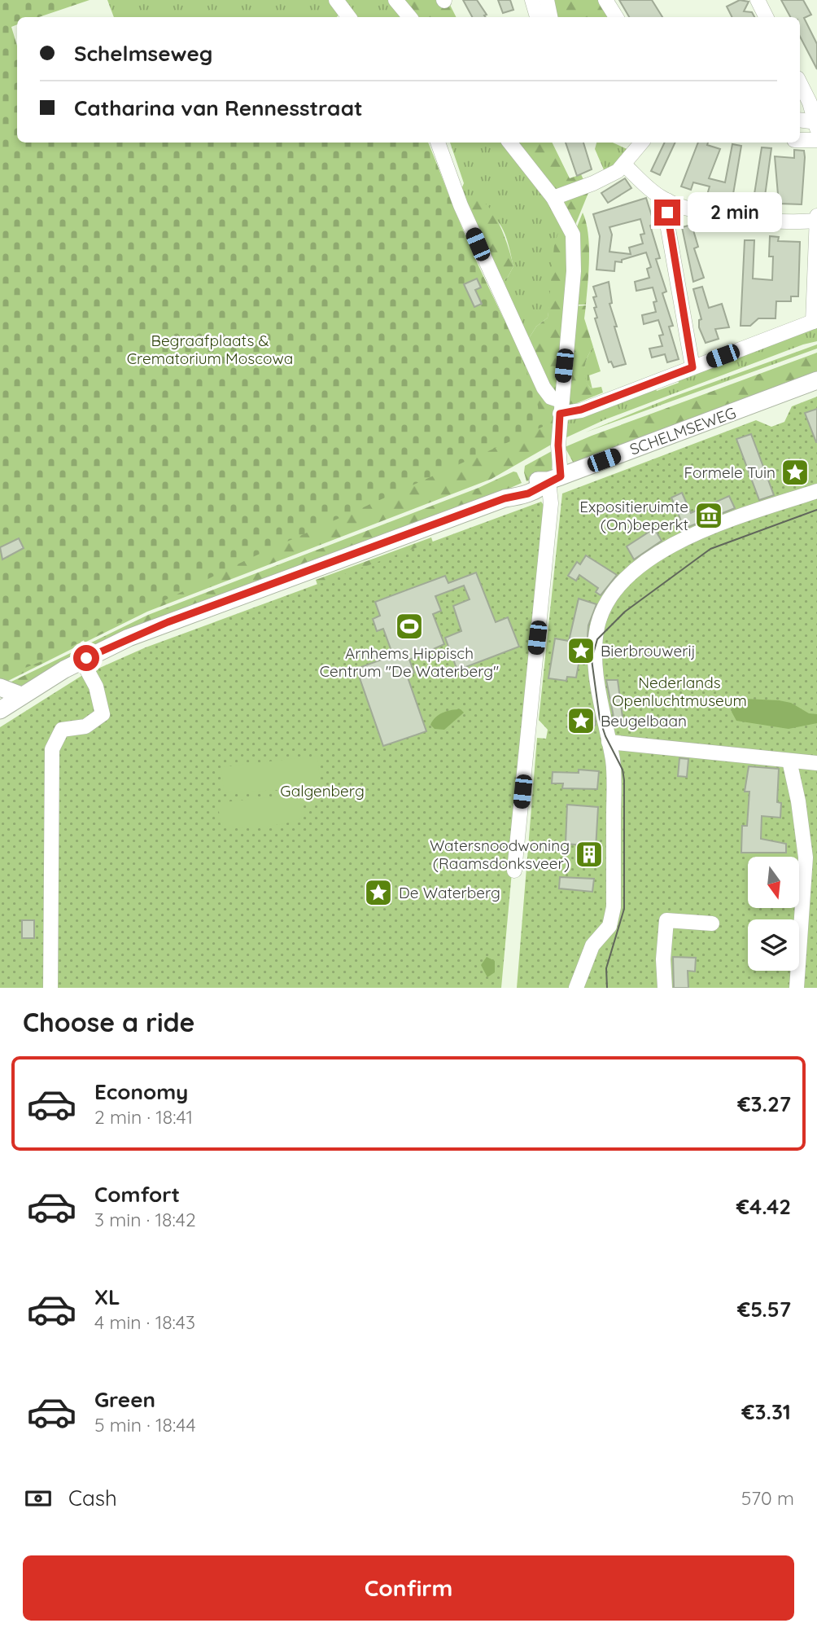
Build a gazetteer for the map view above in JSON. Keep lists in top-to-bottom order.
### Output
{
  "streets": {
    "main road": ["SCHELMSEWEG"]
  },
  "parks": ["Begraafplaats & Crematorium Moscowa", "Nederlands Openluchtmuseum", "Galgenberg"],
  "places": {
    "place": [
      "Formele Tuin",
      "Bierbrouwerij",
      "Beugelbaan",
      "De Waterberg"
    ],
    "museum": ["Expositieruimte (On)beperkt"],
    "sports": ["Arnhems Hippisch Centrum \"De Waterberg\""],
    "building": ["Watersnoodwoning (Raamsdonksveer)"]
  },
  "north": "bottom",
  "page": {
    "banner": ["Schelmseweg", "Catharina van Rennesstraat"],
    "bubble": "2 min",
    "heading": "Choose a ride",
    "list": [
      {
        "name": "Economy",
        "note": "2 min · 18:41",
        "value": "€3.27"
      },
      {
        "name": "Comfort",
        "note": "3 min · 18:42",
        "value": "€4.42"
      },
      {
        "name": "XL",
        "note": "4 min · 18:43",
        "value": "€5.57"
      },
      {
        "name": "Green",
        "note": "5 min · 18:44",
        "value": "€3.31"
      }
    ],
    "pay": ["Cash", "570 m"],
    "buttons": "Confirm"
  }
}
